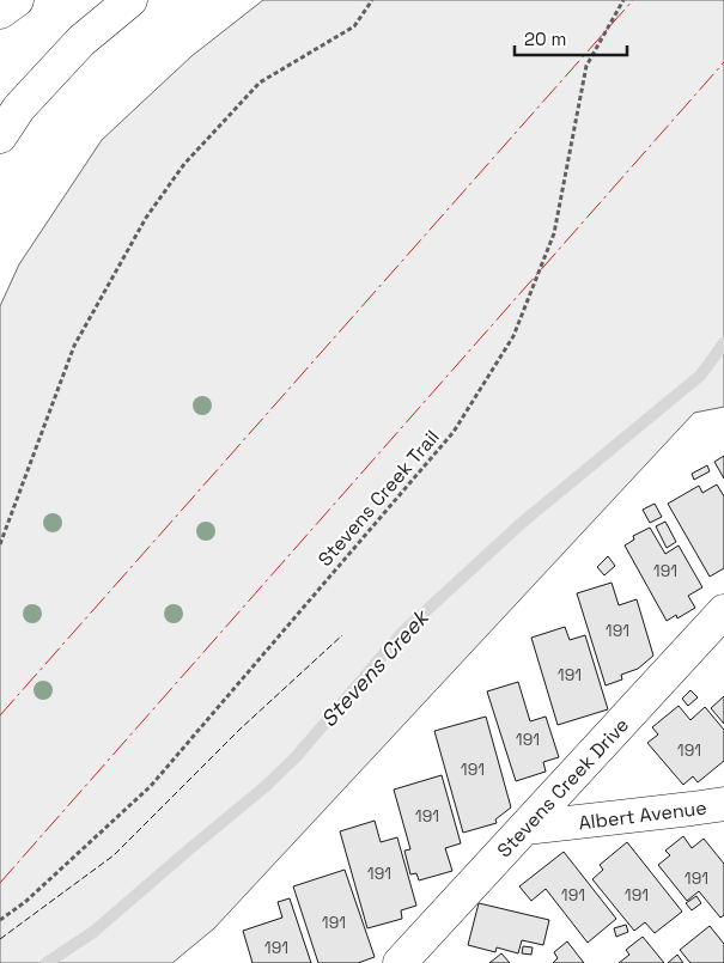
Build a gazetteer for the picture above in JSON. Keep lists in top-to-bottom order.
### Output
{
  "streets": {
    "main road": ["Stevens Creek Drive", "Albert Avenue"],
    "path": ["Stevens Creek Trail"]
  },
  "crossings": [
    ["Stevens Creek Drive", "Albert Avenue"]
  ],
  "water": ["Stevens Creek"],
  "house_numbers": [
    "191",
    "191",
    "191",
    "191",
    "191",
    "191",
    "191",
    "191",
    "191",
    "191",
    "191",
    "191",
    "191"
  ],
  "scale_bar": "20 m"
}
